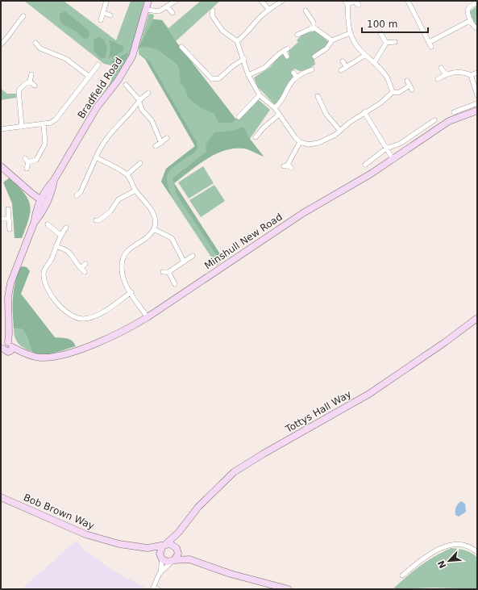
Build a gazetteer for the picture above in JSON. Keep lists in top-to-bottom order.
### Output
{
  "streets": {
    "street": [
      "Bradfield Road",
      "Minshull New Road",
      "Tottys Hall Way",
      "Bob Brown Way"
    ]
  },
  "crossings": [
    ["Bradfield Road", "Minshull New Road"],
    ["Tottys Hall Way", "Bob Brown Way"]
  ],
  "scale_bar": "100 m",
  "north": "bottom left"
}
